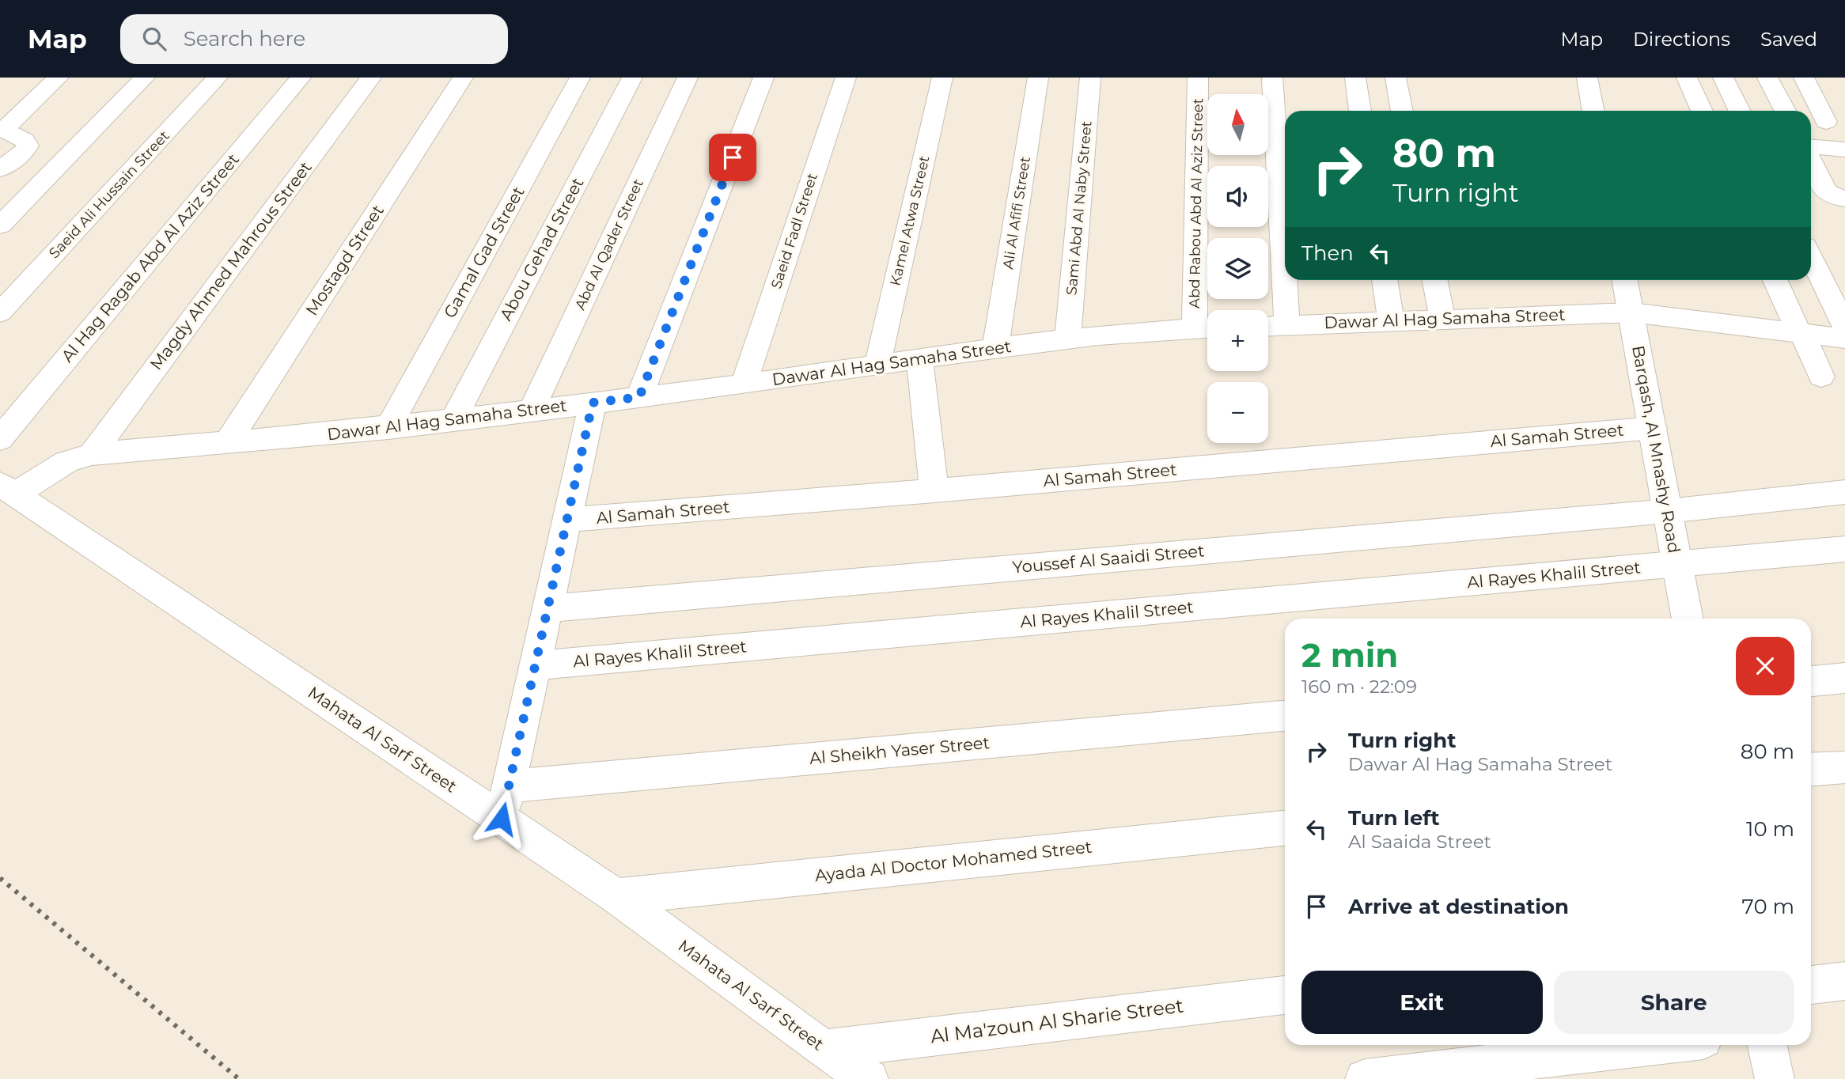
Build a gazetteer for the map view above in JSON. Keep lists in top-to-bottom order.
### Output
{
  "streets": {
    "street": [
      "Saeid Ali Hussain Street",
      "Abd Rabou Abd Al Aziz Street",
      "Sami Abd Al Naby Street",
      "Ali Al Afifi Street",
      "Kamel Atwa Street",
      "Saeid Fadl Street",
      "Abd Al Qader Street",
      "Abou Gehad Street",
      "Gamal Gad Street",
      "Al Hag Ragab Abd Al Aziz Street",
      "Mostagd Street",
      "Magdy Ahmed Mahrous Street",
      "Dawar Al Hag Samaha Street",
      "Al Samah Street",
      "Barqash, Al Mnashy Road",
      "Youssef Al Saaidi Street",
      "Al Rayes Khalil Street",
      "Mahata Al Sarf Street",
      "Al Sheikh Yaser Street",
      "Ayada Al Doctor Mohamed Street",
      "Al Ma'zoun Al Sharie Street"
    ]
  },
  "crossings": [
    ["Abd Rabou Abd Al Aziz Street", "Dawar Al Hag Samaha Street"],
    ["Sami Abd Al Naby Street", "Dawar Al Hag Samaha Street"],
    ["Ali Al Afifi Street", "Dawar Al Hag Samaha Street"],
    ["Kamel Atwa Street", "Dawar Al Hag Samaha Street"],
    ["Saeid Fadl Street", "Dawar Al Hag Samaha Street"],
    ["Abd Al Qader Street", "Dawar Al Hag Samaha Street"],
    ["Abou Gehad Street", "Dawar Al Hag Samaha Street"],
    ["Gamal Gad Street", "Dawar Al Hag Samaha Street"],
    ["Mostagd Street", "Dawar Al Hag Samaha Street"],
    ["Magdy Ahmed Mahrous Street", "Dawar Al Hag Samaha Street"],
    ["Dawar Al Hag Samaha Street", "Barqash, Al Mnashy Road"],
    ["Dawar Al Hag Samaha Street", "Mahata Al Sarf Street"],
    ["Al Samah Street", "Barqash, Al Mnashy Road"],
    ["Barqash, Al Mnashy Road", "Youssef Al Saaidi Street"],
    ["Barqash, Al Mnashy Road", "Al Rayes Khalil Street"],
    ["Mahata Al Sarf Street", "Ayada Al Doctor Mohamed Street"],
    ["Mahata Al Sarf Street", "Al Ma'zoun Al Sharie Street"]
  ],
  "north": "top",
  "page": {
    "header": "Map",
    "search": "Search here",
    "nav": ["Map", "Directions", "Saved"],
    "map_buttons": ["+", "−"],
    "turn": ["80 m", "Turn right"],
    "then": "Then",
    "heading": ["2 min", "160 m · 22:09"],
    "list": [
      {
        "name": "Turn right",
        "note": "Dawar Al Hag Samaha Street",
        "value": "80 m"
      },
      {
        "name": "Turn left",
        "note": "Al Saaida Street",
        "value": "10 m"
      },
      {
        "name": "Arrive at destination",
        "value": "70 m"
      }
    ],
    "buttons": ["Exit", "Share"]
  }
}
